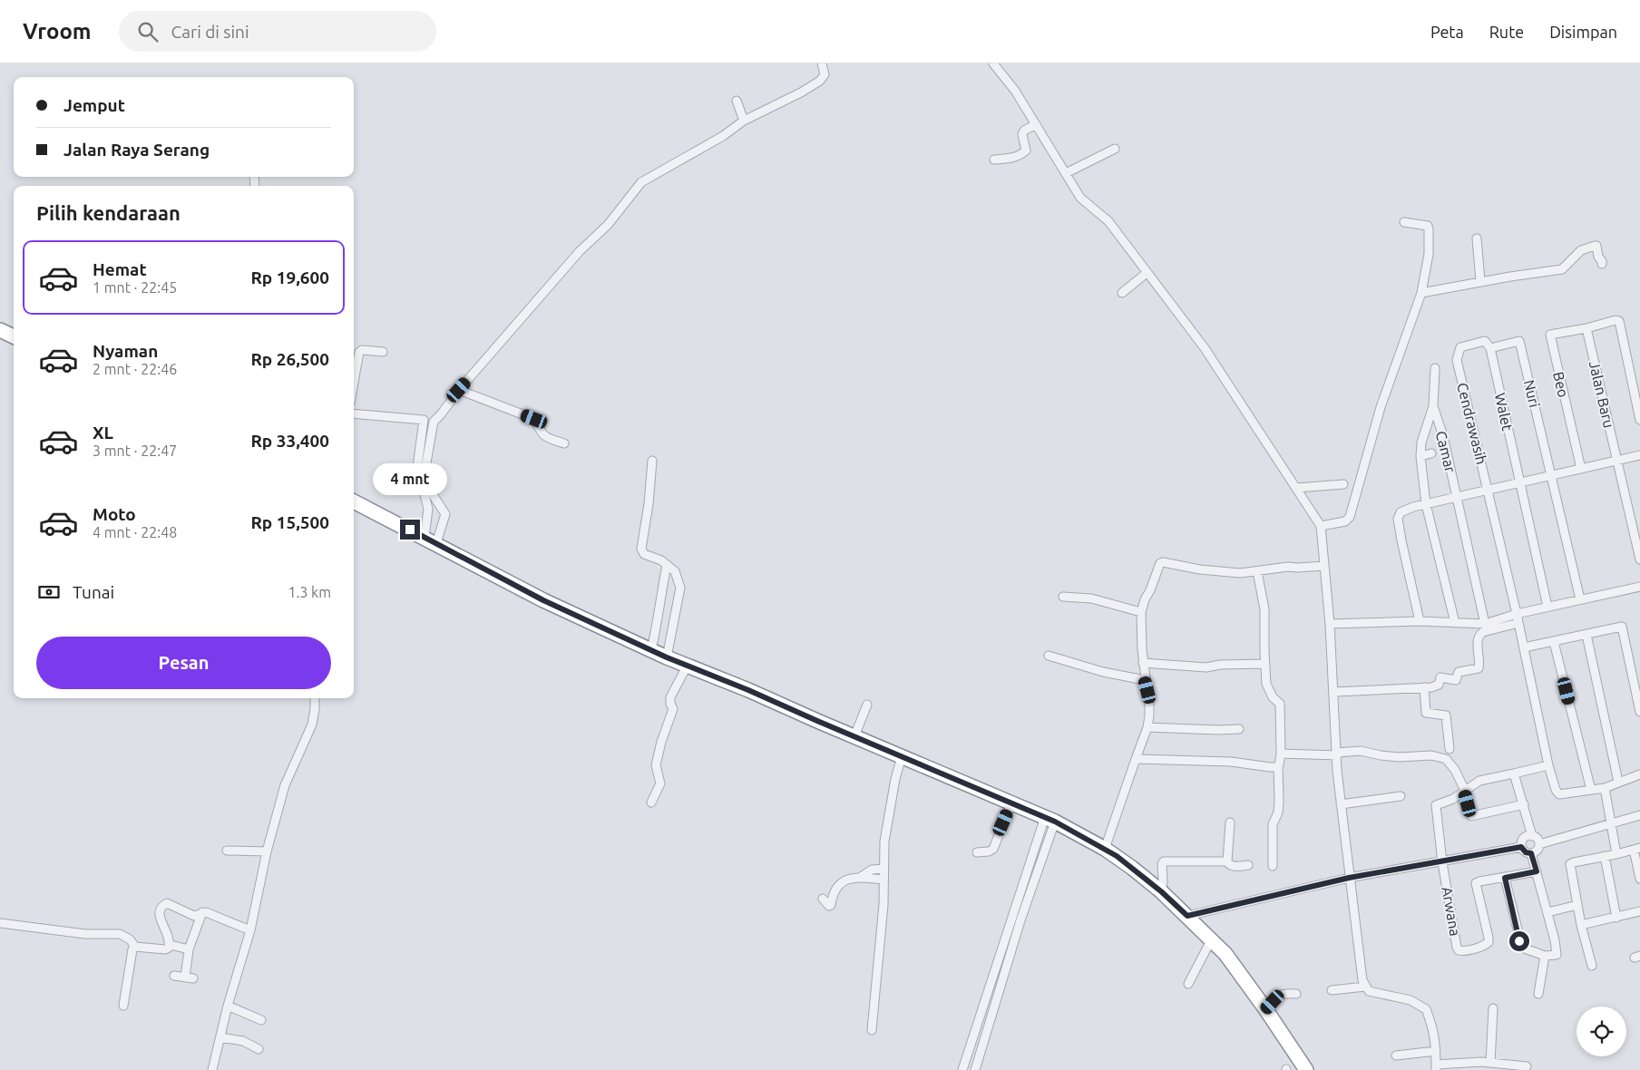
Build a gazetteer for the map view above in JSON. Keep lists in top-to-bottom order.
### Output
{
  "streets": {
    "street": [
      "Beo",
      "Nuri",
      "Jalan Baru",
      "Walet",
      "Cendrawasih",
      "Camar",
      "Arwana"
    ]
  },
  "crossings": [
    ["Beo", "Jalan Baru"],
    ["Nuri", "Walet"],
    ["Walet", "Cendrawasih"]
  ],
  "page": {
    "header": "Vroom",
    "search": "Cari di sini",
    "nav": ["Peta", "Rute", "Disimpan"],
    "banner": ["Jemput", "Jalan Raya Serang"],
    "heading": "Pilih kendaraan",
    "list": [
      {
        "name": "Hemat",
        "note": "1 mnt · 22:45",
        "value": "Rp 19,600"
      },
      {
        "name": "Nyaman",
        "note": "2 mnt · 22:46",
        "value": "Rp 26,500"
      },
      {
        "name": "XL",
        "note": "3 mnt · 22:47",
        "value": "Rp 33,400"
      },
      {
        "name": "Moto",
        "note": "4 mnt · 22:48",
        "value": "Rp 15,500"
      }
    ],
    "bubble": "4 mnt",
    "pay": ["Tunai", "1.3 km"],
    "buttons": "Pesan"
  }
}
